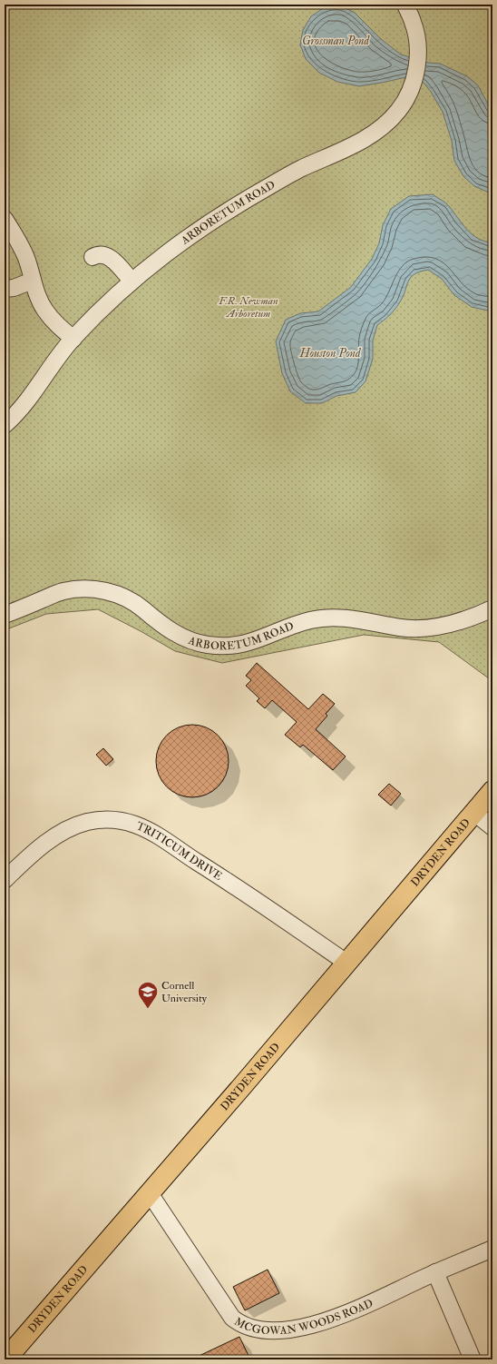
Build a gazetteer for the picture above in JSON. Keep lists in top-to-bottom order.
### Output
{
  "streets": {
    "main road": ["DRYDEN ROAD"],
    "street": ["ARBORETUM ROAD", "TRITICUM DRIVE", "MCGOWAN WOODS ROAD"]
  },
  "crossings": [
    ["TRITICUM DRIVE", "DRYDEN ROAD"],
    ["DRYDEN ROAD", "MCGOWAN WOODS ROAD"]
  ],
  "water": ["Grossman Pond", "Houston Pond"],
  "parks": ["F.R. Newman Arboretum"],
  "places": {
    "school or university": ["Cornell University"]
  }
}
